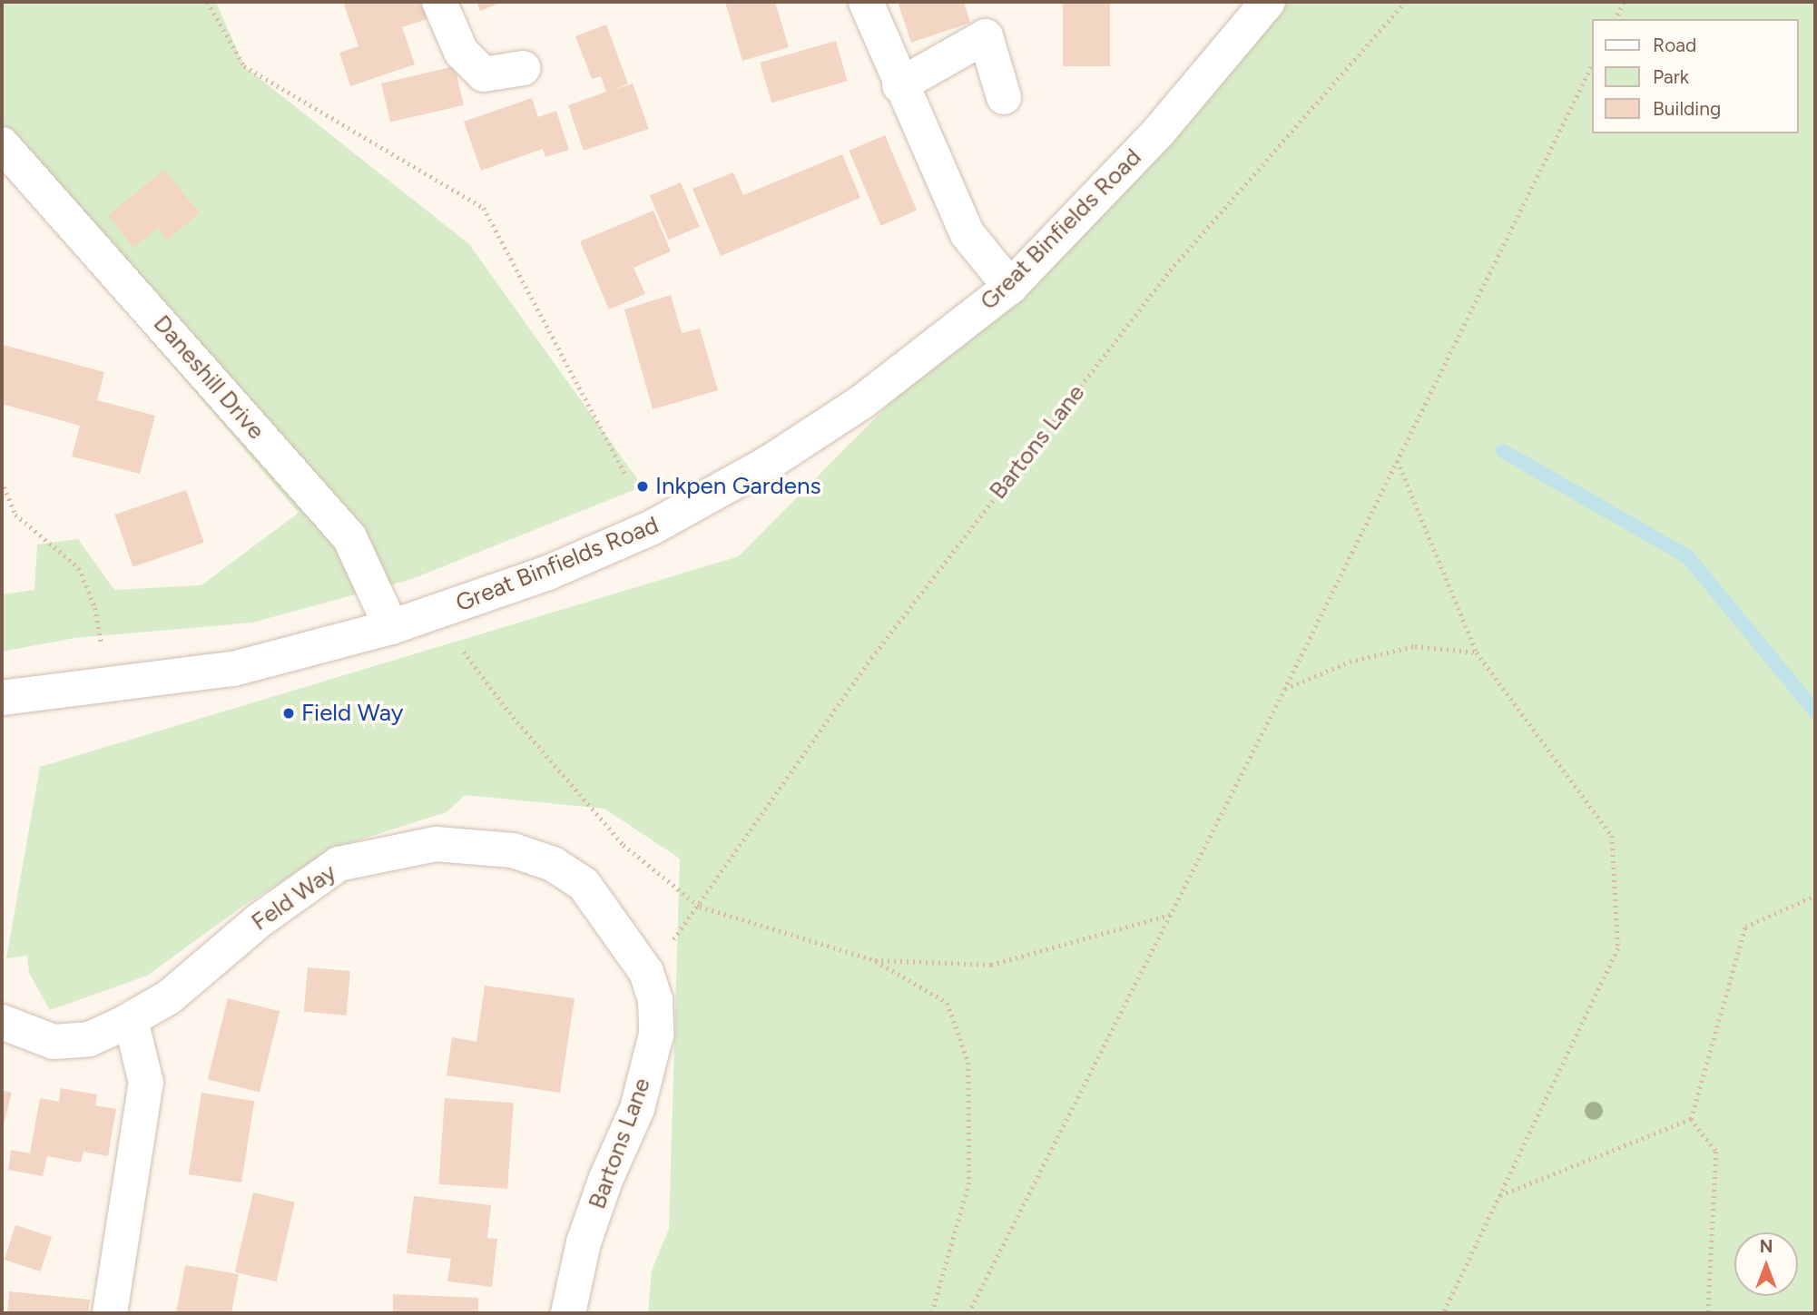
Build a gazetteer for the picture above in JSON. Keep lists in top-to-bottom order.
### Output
{
  "streets": {
    "street": [
      "Great Binfields Road",
      "Daneshill Drive",
      "Bartons Lane",
      "Feld Way"
    ]
  },
  "crossings": [
    ["Great Binfields Road", "Daneshill Drive"],
    ["Bartons Lane", "Feld Way"]
  ],
  "places": ["Inkpen Gardens", "Field Way"],
  "legend": ["Road", "Park", "Building"],
  "north": "top"
}
